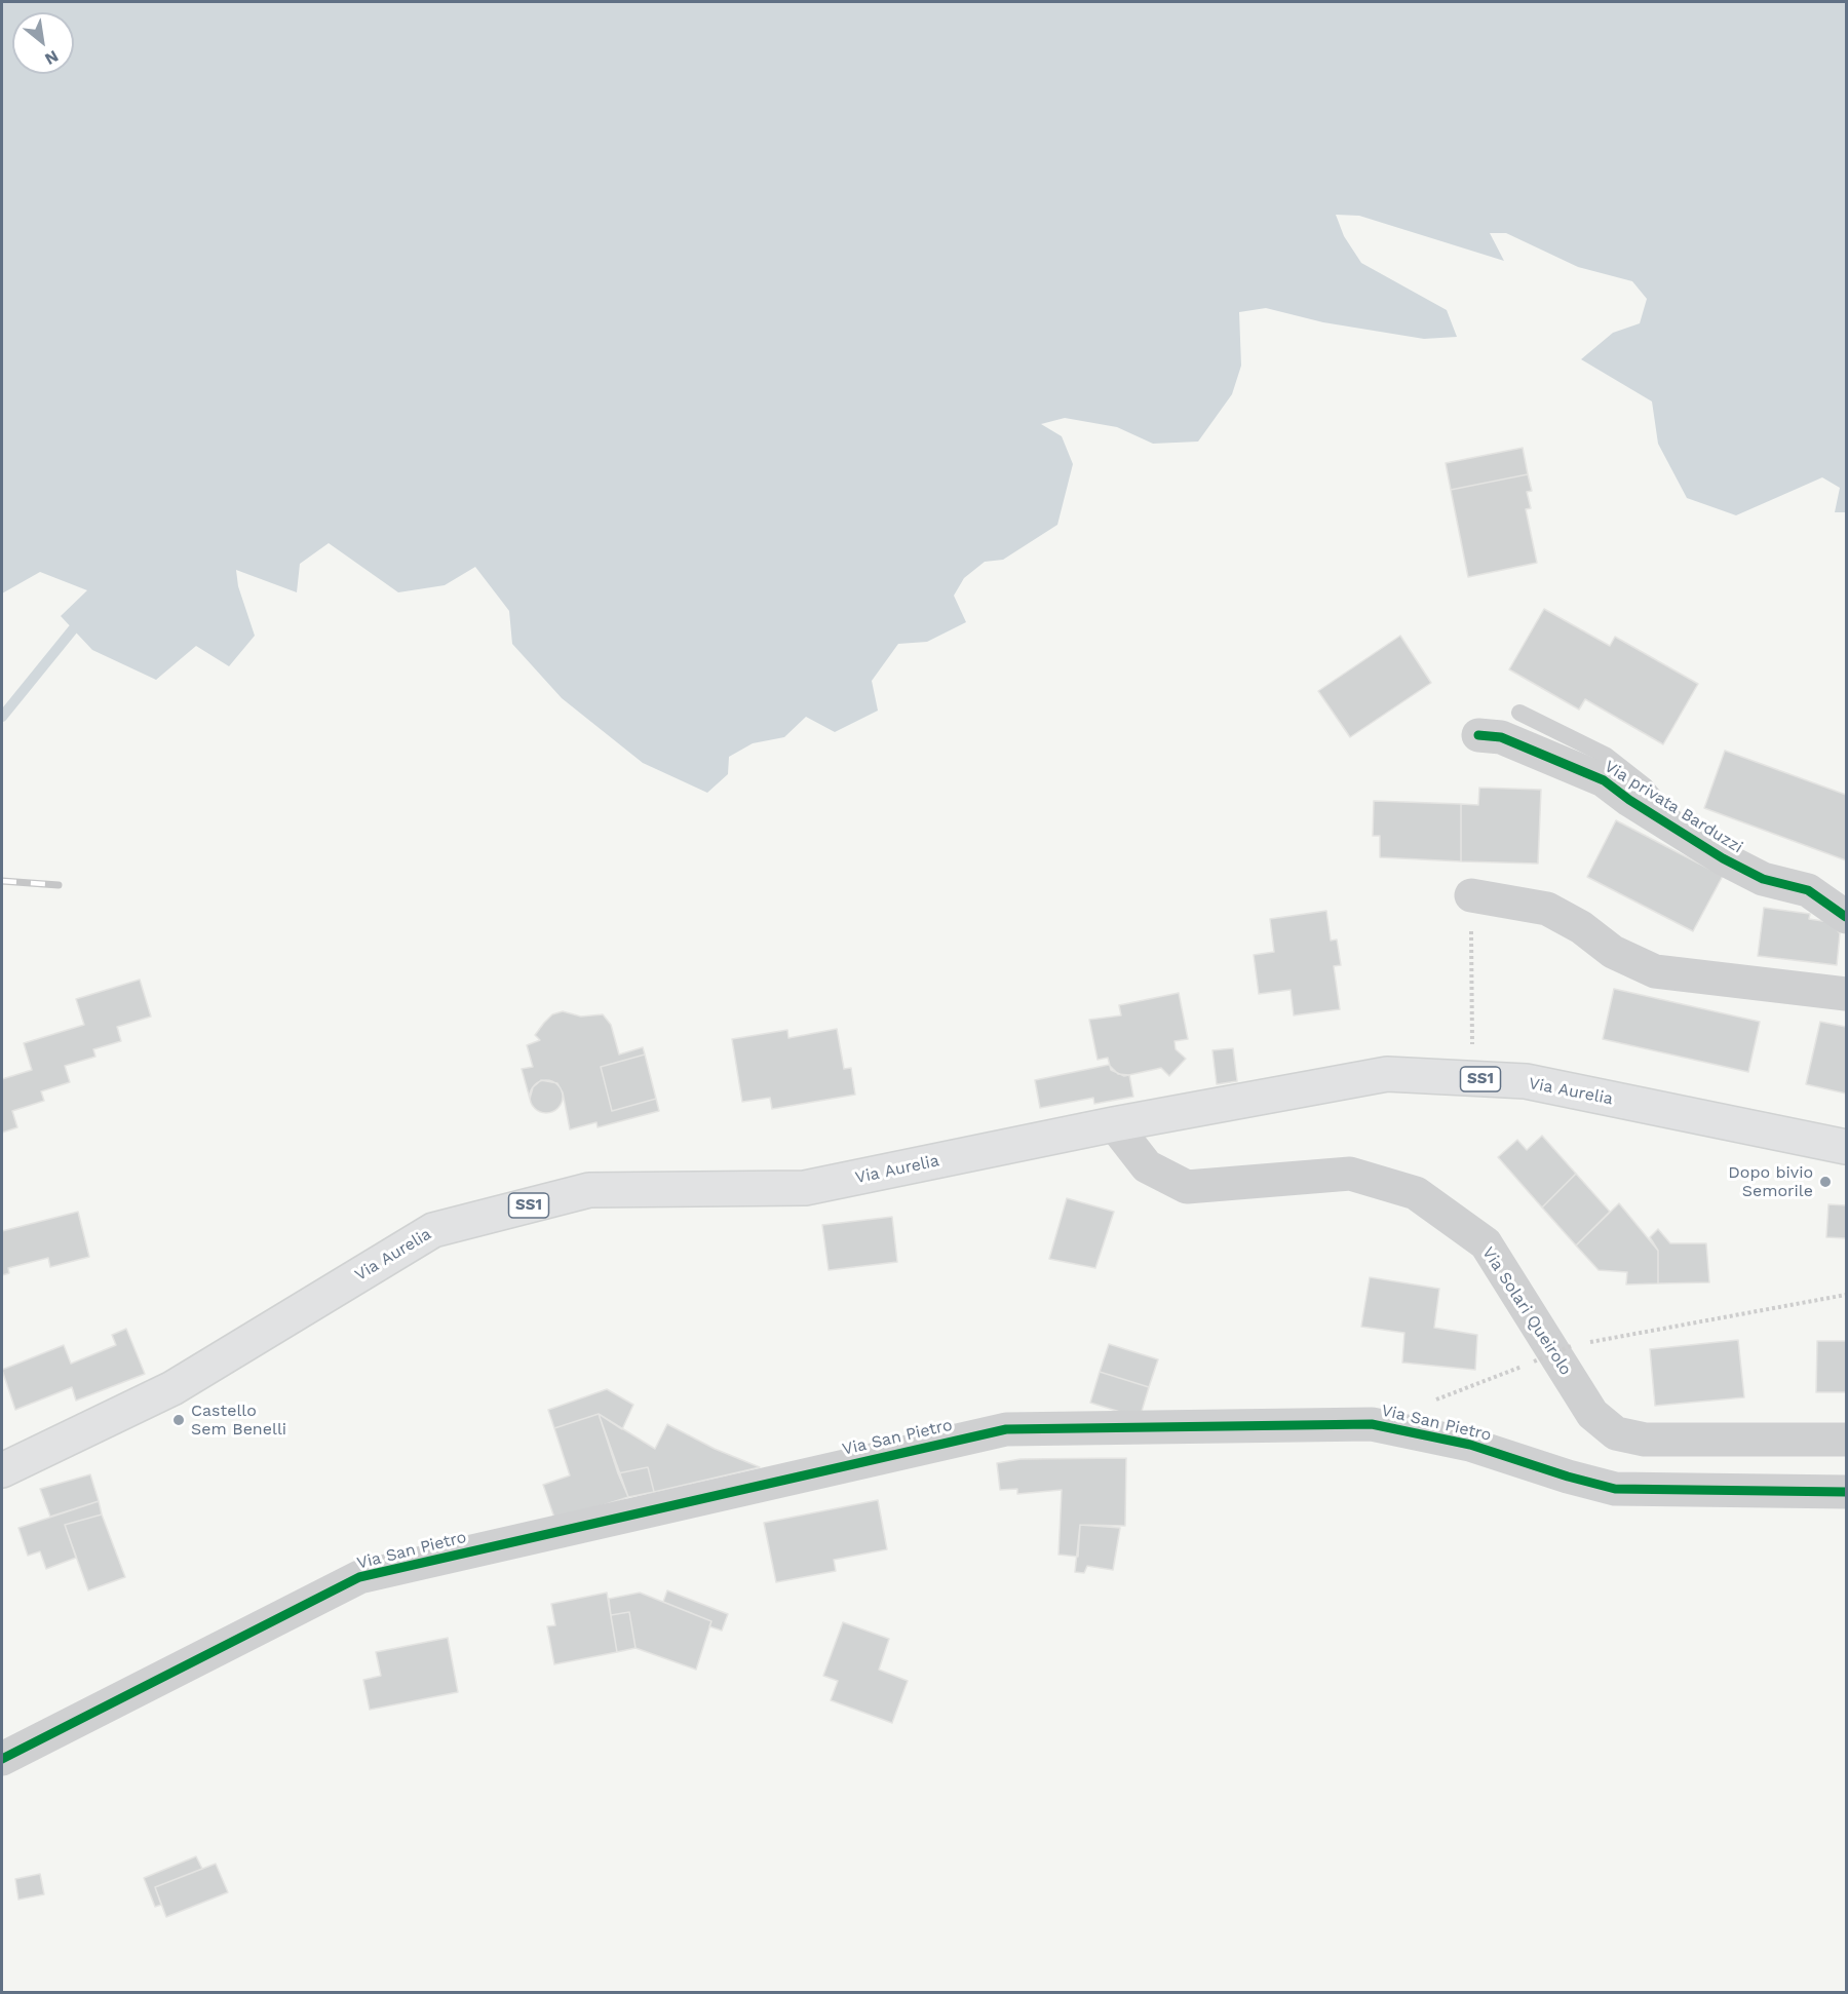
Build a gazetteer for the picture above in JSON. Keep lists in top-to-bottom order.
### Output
{
  "streets": {
    "main road": ["SS1", "Via Aurelia"],
    "street": ["Via privata Barduzzi", "Via Solari Queirolo", "Via San Pietro"]
  },
  "crossings": [
    ["Via Aurelia", "Via Solari Queirolo"]
  ],
  "places": ["Dopo bivio Semorile", "Castello Sem Benelli"],
  "north": "bottom right"
}
